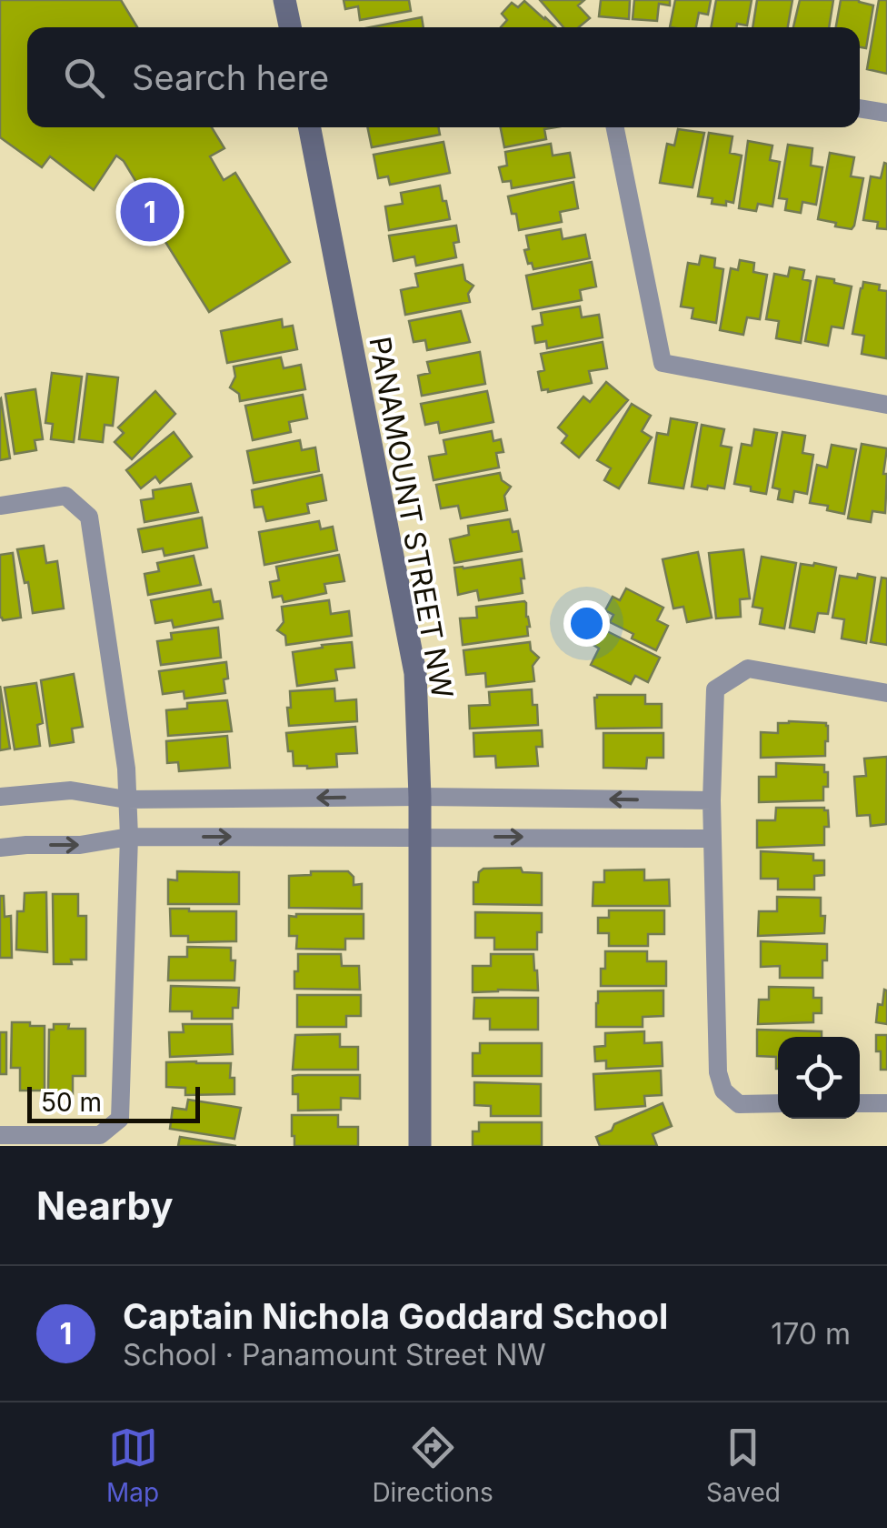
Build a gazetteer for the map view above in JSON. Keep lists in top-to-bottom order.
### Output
{
  "streets": {
    "street": ["PANAMOUNT STREET NW"]
  },
  "scale_bar": "50 m",
  "page": {
    "search": "Search here",
    "pins": "1",
    "scale": "50 m",
    "heading": "Nearby",
    "list": [
      {
        "mark": "1",
        "name": "Captain Nichola Goddard School",
        "note": "School · Panamount Street NW",
        "value": "170 m"
      }
    ],
    "nav": ["Map", "Directions", "Saved"]
  }
}
